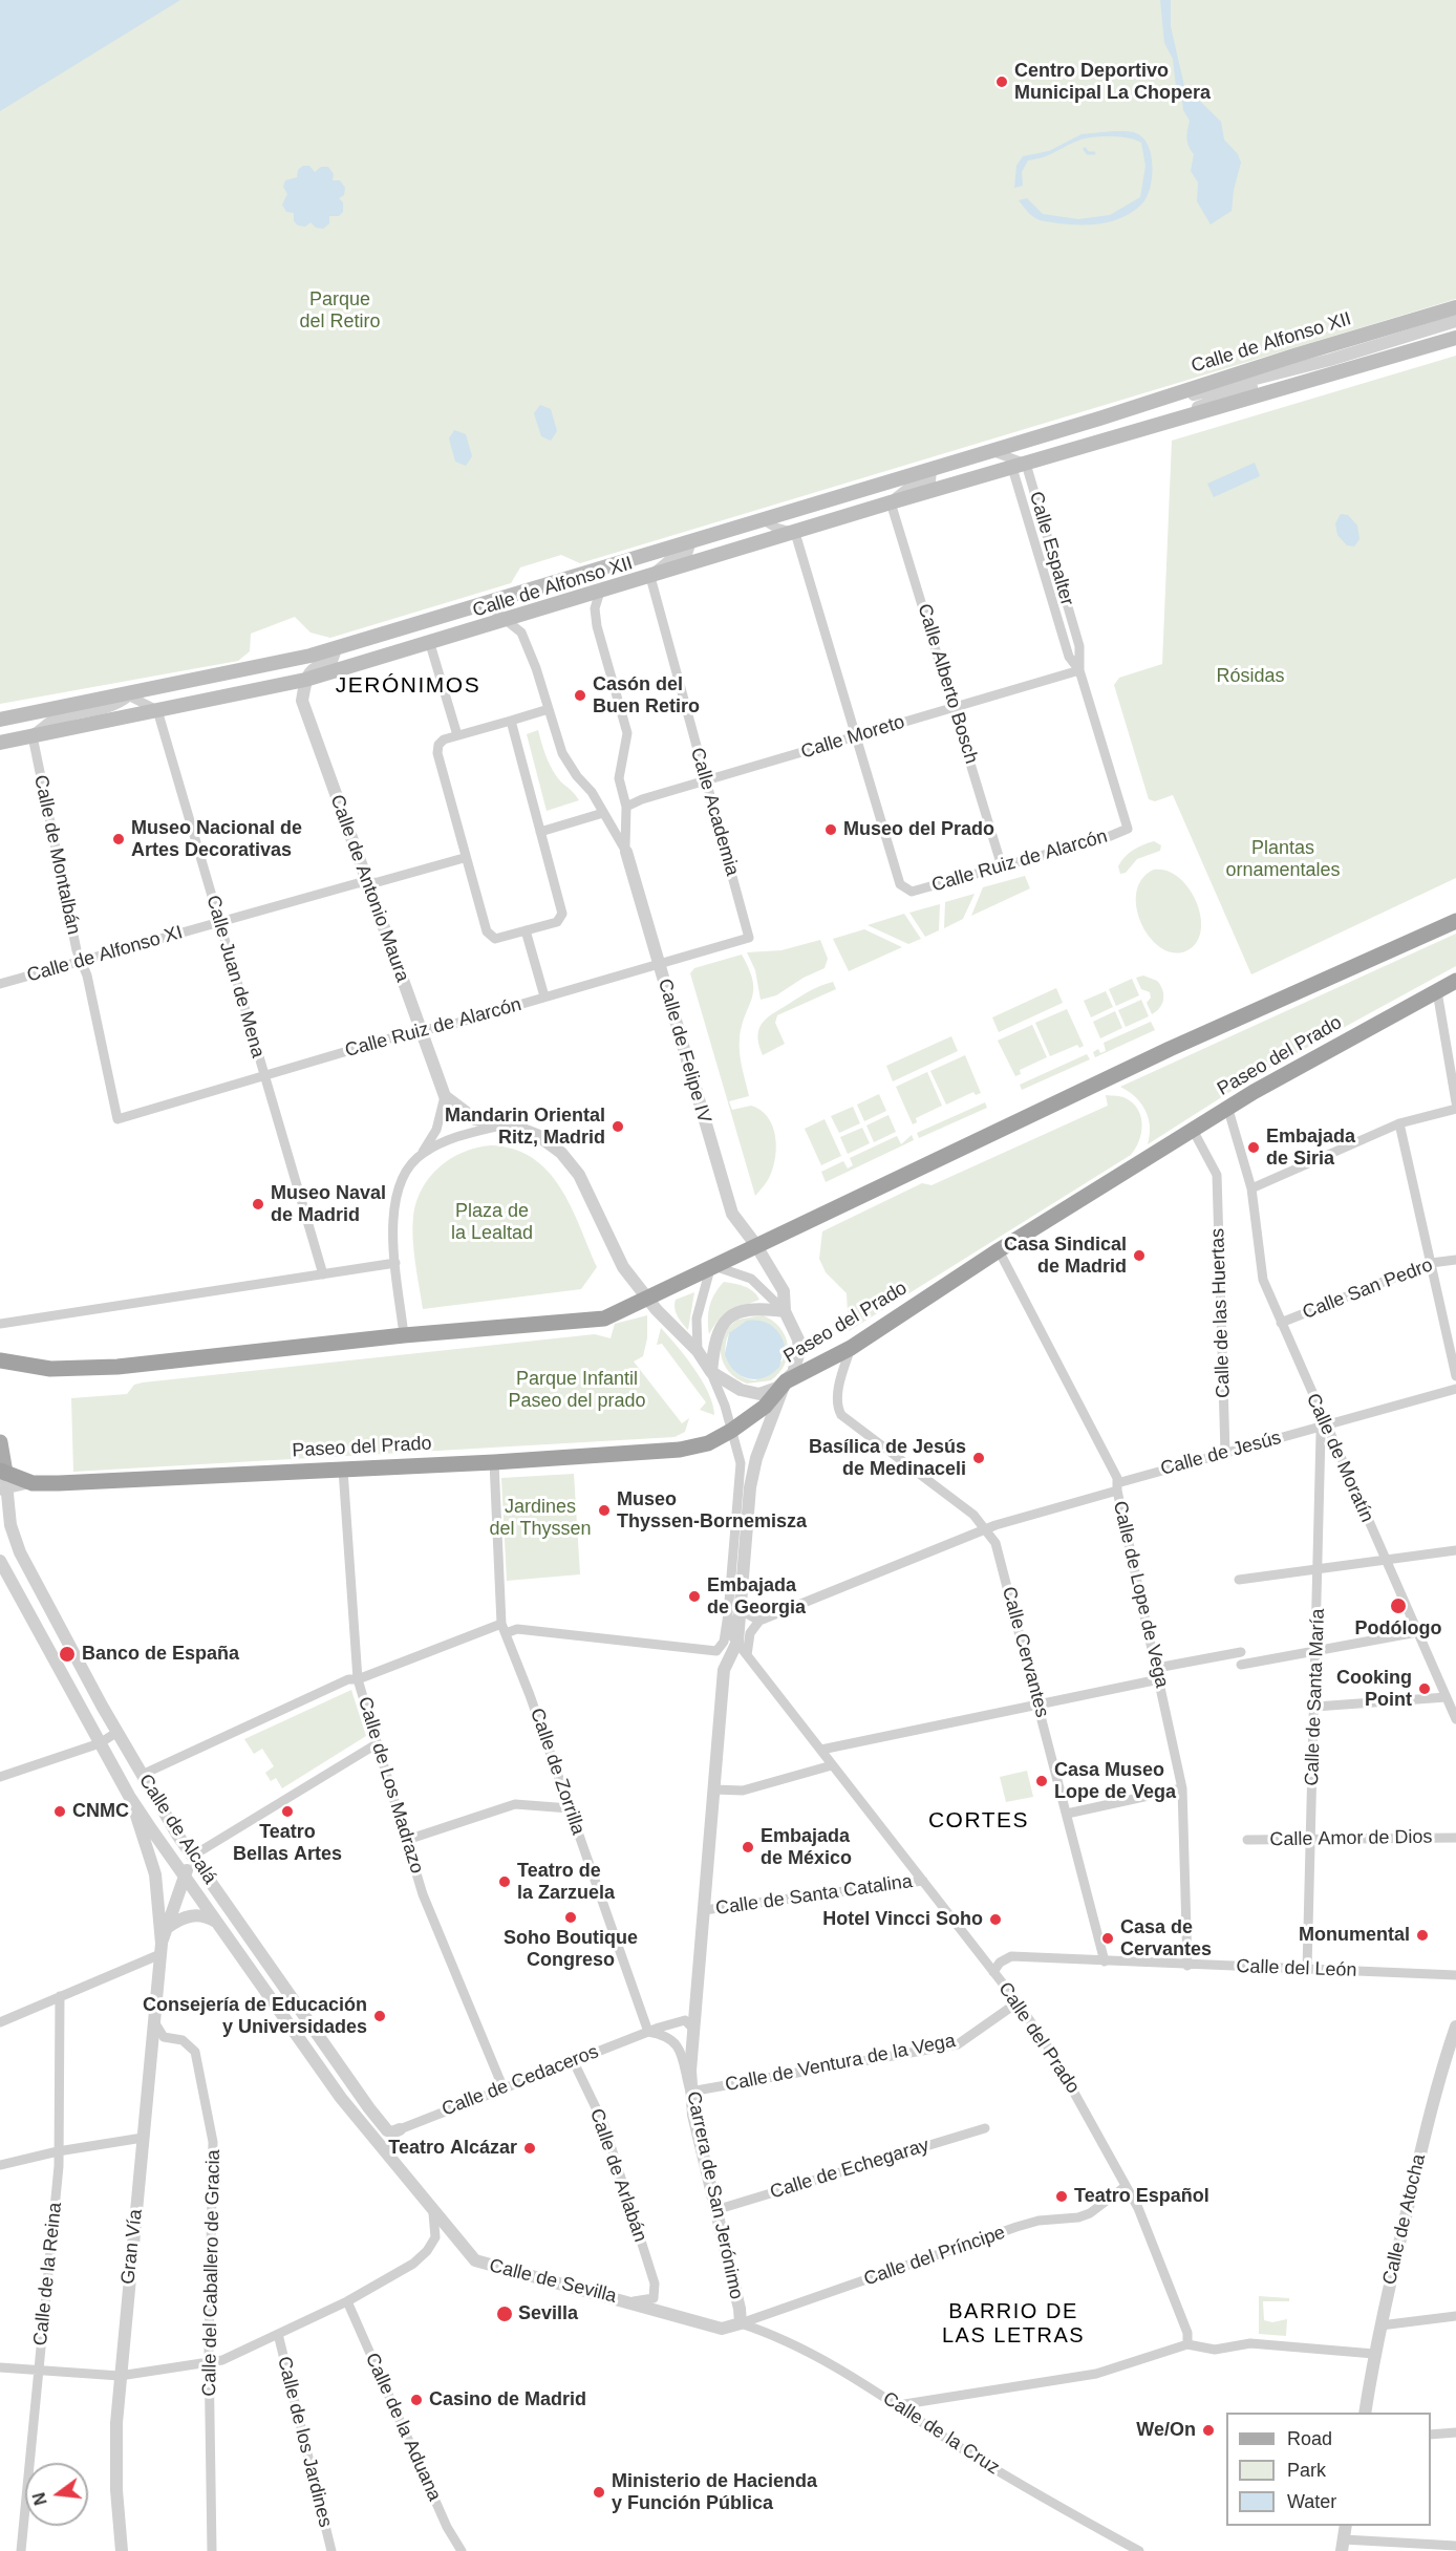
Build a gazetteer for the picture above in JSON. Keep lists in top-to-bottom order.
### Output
{
  "streets": {
    "highway": ["Paseo del Prado"],
    "main road": ["Calle de Alfonso XII"],
    "street": [
      "Calle Espalter",
      "Calle Alberto Bosch",
      "Calle Moreto",
      "Calle Academia",
      "Calle de Montalbán",
      "Calle Ruiz de Alarcón",
      "Calle de Antonio Maura",
      "Calle de Alfonso XI",
      "Calle Juan de Mena",
      "Calle de Felipe IV",
      "Calle San Pedro",
      "Calle de las Huertas",
      "Calle de Jesús",
      "Calle de Moratín",
      "Calle de Lope de Vega",
      "Calle Cervantes",
      "Calle de Santa María",
      "Calle de Zorrilla",
      "Calle de Los Madrazo",
      "Calle de Alcalá",
      "Calle Amor de Dios",
      "Calle de Santa Catalina",
      "Calle del León",
      "Calle del Prado",
      "Calle de Ventura de la Vega",
      "Calle de Cedaceros",
      "Calle de Echegaray",
      "Calle de Arlabán",
      "Carrera de San Jerónimo",
      "Calle de Atocha",
      "Gran Vía",
      "Calle del Príncipe",
      "Calle del Caballero de Gracia",
      "Calle de la Reina",
      "Calle de Sevilla",
      "Calle de la Aduana",
      "Calle de la Cruz",
      "Calle de los Jardines"
    ]
  },
  "crossings": [
    ["Calle de Alfonso XII", "Calle Espalter"],
    ["Calle de Alfonso XII", "Calle Alberto Bosch"],
    ["Calle de Alfonso XII", "Calle Academia"],
    ["Calle de Alfonso XII", "Calle de Montalbán"],
    ["Calle de Alfonso XII", "Calle de Antonio Maura"],
    ["Calle de Alfonso XII", "Calle Juan de Mena"],
    ["Calle de Alfonso XII", "Calle de Felipe IV"],
    ["Calle Espalter", "Calle Moreto"],
    ["Calle Espalter", "Calle Ruiz de Alarcón"],
    ["Calle Alberto Bosch", "Calle Moreto"],
    ["Calle Alberto Bosch", "Calle Ruiz de Alarcón"],
    ["Calle Moreto", "Calle Academia"],
    ["Calle Moreto", "Calle Ruiz de Alarcón"],
    ["Calle Moreto", "Calle de Felipe IV"],
    ["Calle Academia", "Calle Ruiz de Alarcón"],
    ["Calle de Montalbán", "Calle Ruiz de Alarcón"],
    ["Calle de Montalbán", "Calle de Alfonso XI"],
    ["Calle Ruiz de Alarcón", "Calle de Antonio Maura"],
    ["Calle Ruiz de Alarcón", "Calle Juan de Mena"],
    ["Calle Ruiz de Alarcón", "Calle de Felipe IV"],
    ["Calle de Antonio Maura", "Calle de Alfonso XI"],
    ["Calle de Alfonso XI", "Calle Juan de Mena"],
    ["Calle de Felipe IV", "Paseo del Prado"],
    ["Paseo del Prado", "Calle de las Huertas"],
    ["Paseo del Prado", "Calle de Moratín"],
    ["Paseo del Prado", "Calle de Lope de Vega"],
    ["Paseo del Prado", "Calle Cervantes"],
    ["Paseo del Prado", "Calle de Zorrilla"],
    ["Paseo del Prado", "Calle de Los Madrazo"],
    ["Paseo del Prado", "Calle de Alcalá"],
    ["Calle San Pedro", "Calle de Moratín"],
    ["Calle de las Huertas", "Calle de Jesús"],
    ["Calle de Jesús", "Calle de Moratín"],
    ["Calle de Jesús", "Calle de Lope de Vega"],
    ["Calle de Jesús", "Calle Cervantes"],
    ["Calle de Jesús", "Calle de Santa María"],
    ["Calle de Moratín", "Calle de Santa María"],
    ["Calle de Lope de Vega", "Calle del León"],
    ["Calle Cervantes", "Calle del León"],
    ["Calle de Santa María", "Calle Amor de Dios"],
    ["Calle de Santa María", "Calle del León"],
    ["Calle de Zorrilla", "Calle de Cedaceros"],
    ["Calle de Los Madrazo", "Calle de Cedaceros"],
    ["Calle de Alcalá", "Calle de Cedaceros"],
    ["Calle de Alcalá", "Gran Vía"],
    ["Calle de Alcalá", "Calle de Sevilla"],
    ["Calle de Santa Catalina", "Calle del Prado"],
    ["Calle de Santa Catalina", "Carrera de San Jerónimo"],
    ["Calle del León", "Calle del Prado"],
    ["Calle del Prado", "Calle de Ventura de la Vega"],
    ["Calle del Prado", "Calle del Príncipe"],
    ["Calle de Ventura de la Vega", "Carrera de San Jerónimo"],
    ["Calle de Cedaceros", "Calle de Arlabán"],
    ["Calle de Echegaray", "Carrera de San Jerónimo"],
    ["Calle de Arlabán", "Calle de Sevilla"],
    ["Carrera de San Jerónimo", "Calle del Príncipe"],
    ["Carrera de San Jerónimo", "Calle de Sevilla"],
    ["Carrera de San Jerónimo", "Calle de la Cruz"],
    ["Gran Vía", "Calle del Caballero de Gracia"],
    ["Calle del Príncipe", "Calle de Sevilla"],
    ["Calle del Príncipe", "Calle de la Cruz"],
    ["Calle de Sevilla", "Calle de la Cruz"]
  ],
  "districts": ["JERÓNIMOS", "CORTES", "BARRIO DE LAS LETRAS"],
  "parks": [
    "Parque del Retiro",
    "Rósidas",
    "Plantas ornamentales",
    "Plaza de la Lealtad",
    "Parque Infantil Paseo del prado",
    "Jardines del Thyssen"
  ],
  "places": [
    "Centro Deportivo Municipal La Chopera",
    "Casón del Buen Retiro",
    "Museo del Prado",
    "Museo Nacional de Artes Decorativas",
    "Mandarin Oriental Ritz, Madrid",
    "Embajada de Siria",
    "Museo Naval de Madrid",
    "Casa Sindical de Madrid",
    "Basílica de Jesús de Medinaceli",
    "Museo Thyssen-Bornemisza",
    "Embajada de Georgia",
    "Podólogo",
    "Banco de España",
    "Cooking Point",
    "Casa Museo Lope de Vega",
    "CNMC",
    "Teatro Bellas Artes",
    "Embajada de México",
    "Teatro de la Zarzuela",
    "Soho Boutique Congreso",
    "Hotel Vincci Soho",
    "Monumental",
    "Casa de Cervantes",
    "Consejería de Educación y Universidades",
    "Teatro Alcázar",
    "Teatro Español",
    "Sevilla",
    "Casino de Madrid",
    "We/On",
    "Ministerio de Hacienda y Función Pública"
  ],
  "legend": ["Road", "Park", "Water"],
  "north": "left"
}
